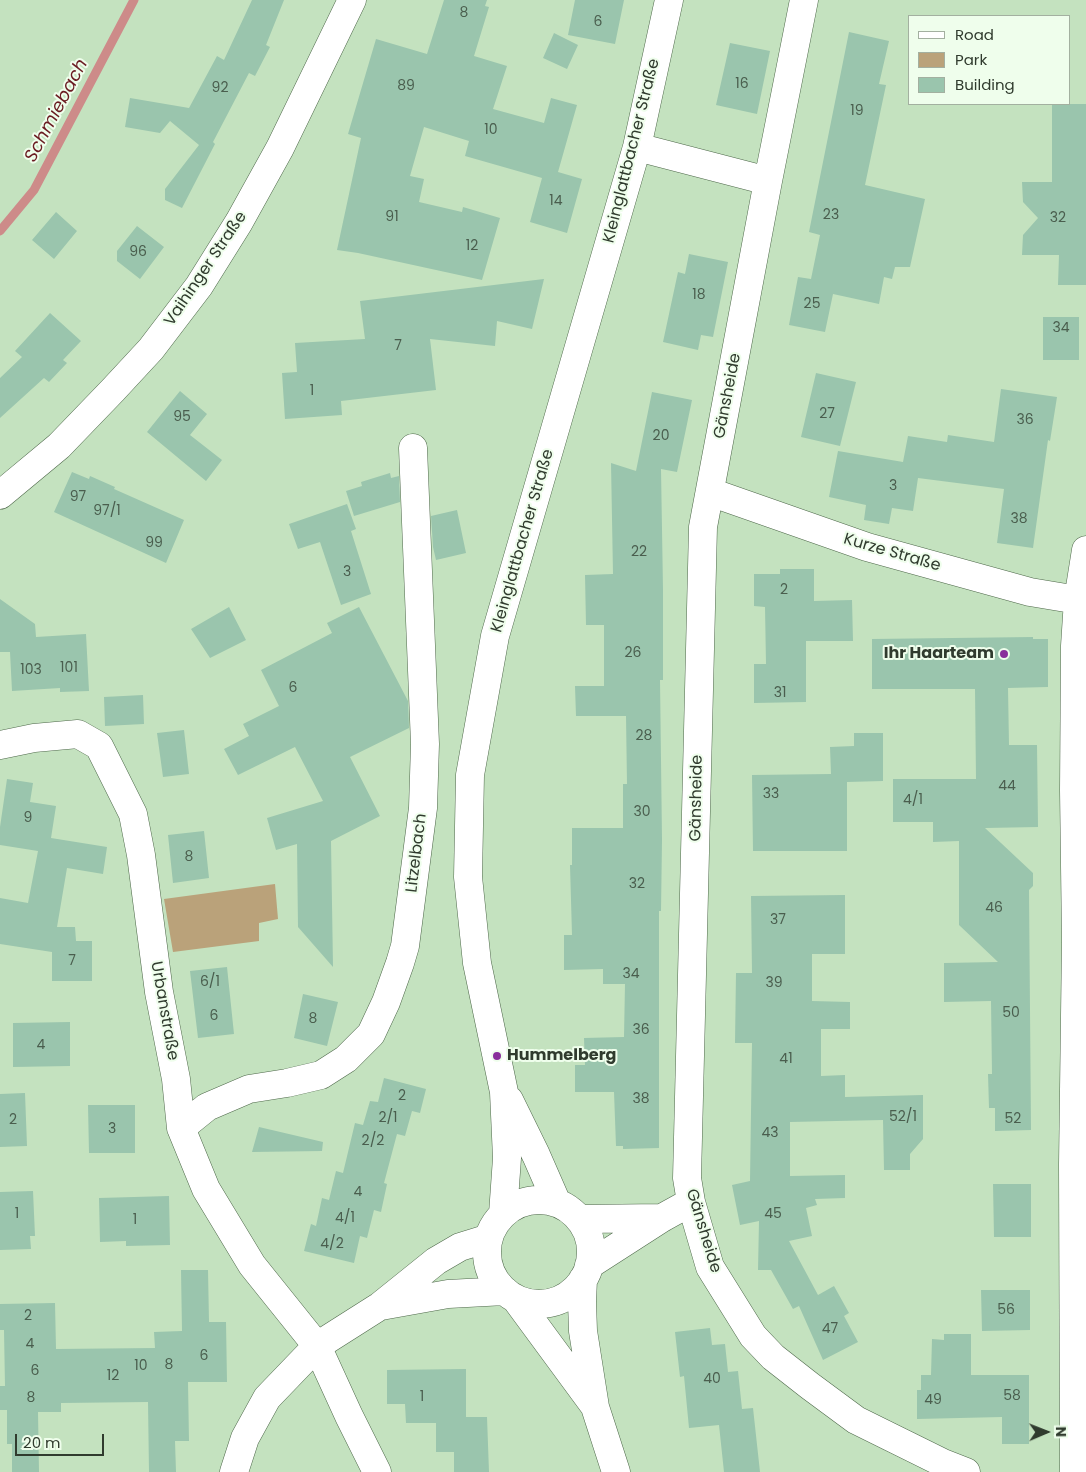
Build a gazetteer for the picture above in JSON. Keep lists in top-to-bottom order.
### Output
{
  "streets": {
    "street": [
      "Kleinglattbacher Straße",
      "Vaihinger Straße",
      "Gänsheide",
      "Kurze Straße",
      "Litzelbach",
      "Urbanstraße"
    ]
  },
  "crossings": [
    ["Gänsheide", "Kurze Straße"],
    ["Litzelbach", "Urbanstraße"]
  ],
  "water": ["Schmiebach"],
  "places": ["Ihr Haarteam", "Hummelberg"],
  "house_numbers": [
    "8",
    "6",
    "16",
    "89",
    "92",
    "19",
    "10",
    "14",
    "23",
    "91",
    "32",
    "12",
    "96",
    "18",
    "25",
    "34",
    "7",
    "1",
    "27",
    "95",
    "36",
    "20",
    "3",
    "97",
    "97/1",
    "38",
    "99",
    "22",
    "3",
    "2",
    "26",
    "101",
    "103",
    "6",
    "31",
    "28",
    "44",
    "33",
    "4/1",
    "30",
    "9",
    "8",
    "32",
    "46",
    "37",
    "7",
    "34",
    "6/1",
    "39",
    "50",
    "6",
    "8",
    "36",
    "4",
    "41",
    "2",
    "38",
    "52/1",
    "2/1",
    "52",
    "2",
    "3",
    "43",
    "2/2",
    "4",
    "1",
    "45",
    "4/1",
    "1",
    "4/2",
    "56",
    "2",
    "47",
    "4",
    "6",
    "8",
    "10",
    "6",
    "12",
    "40",
    "58",
    "1",
    "8",
    "49"
  ],
  "legend": ["Road", "Park", "Building"],
  "scale_bar": "20 m",
  "north": "right"
}
